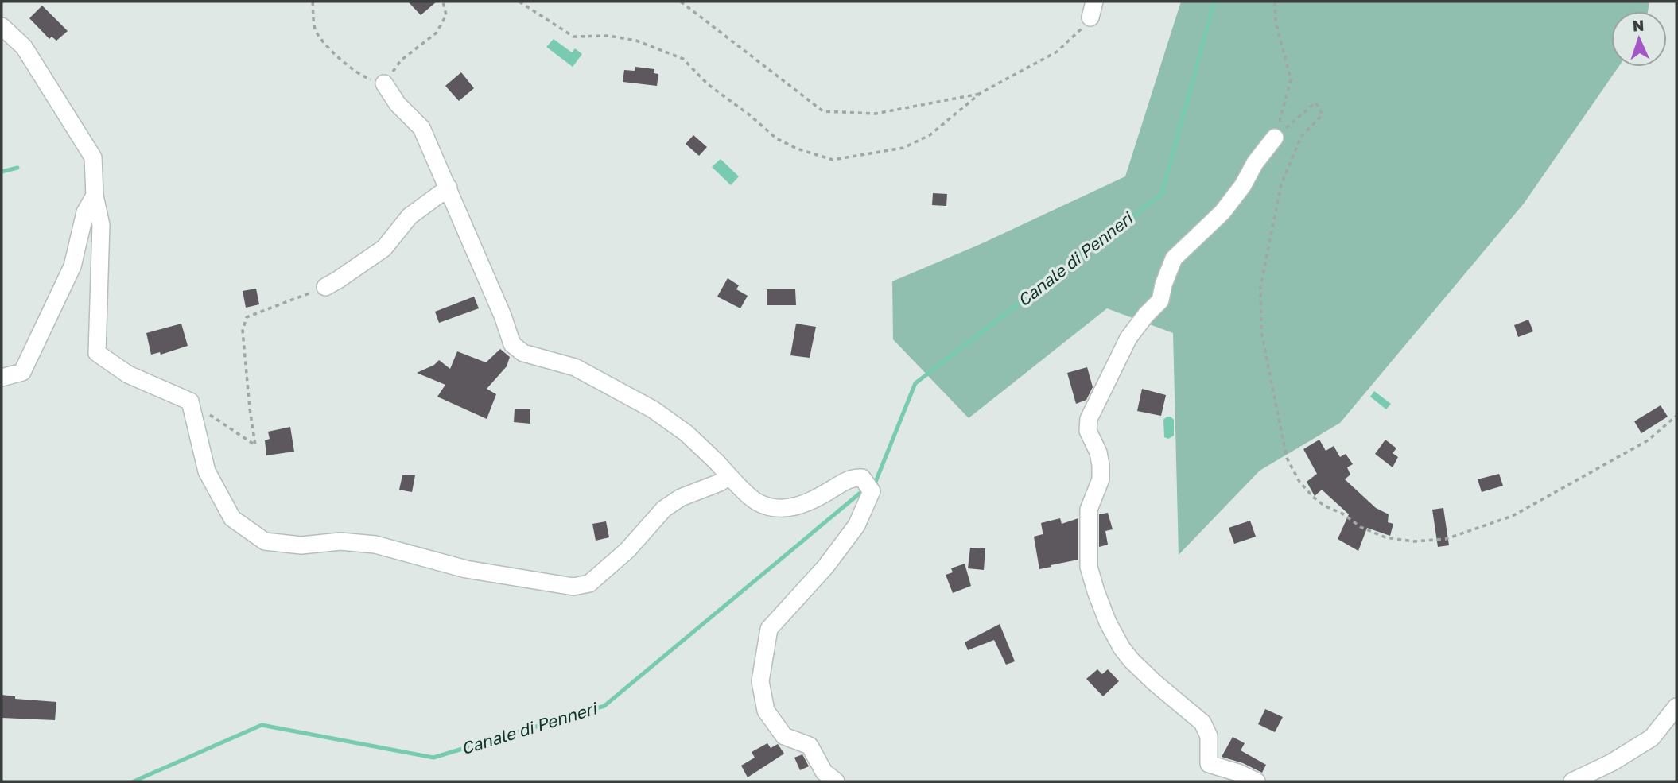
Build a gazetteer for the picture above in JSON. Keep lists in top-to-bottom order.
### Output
{
  "water": ["Canale di Penneri"],
  "north": "top"
}
